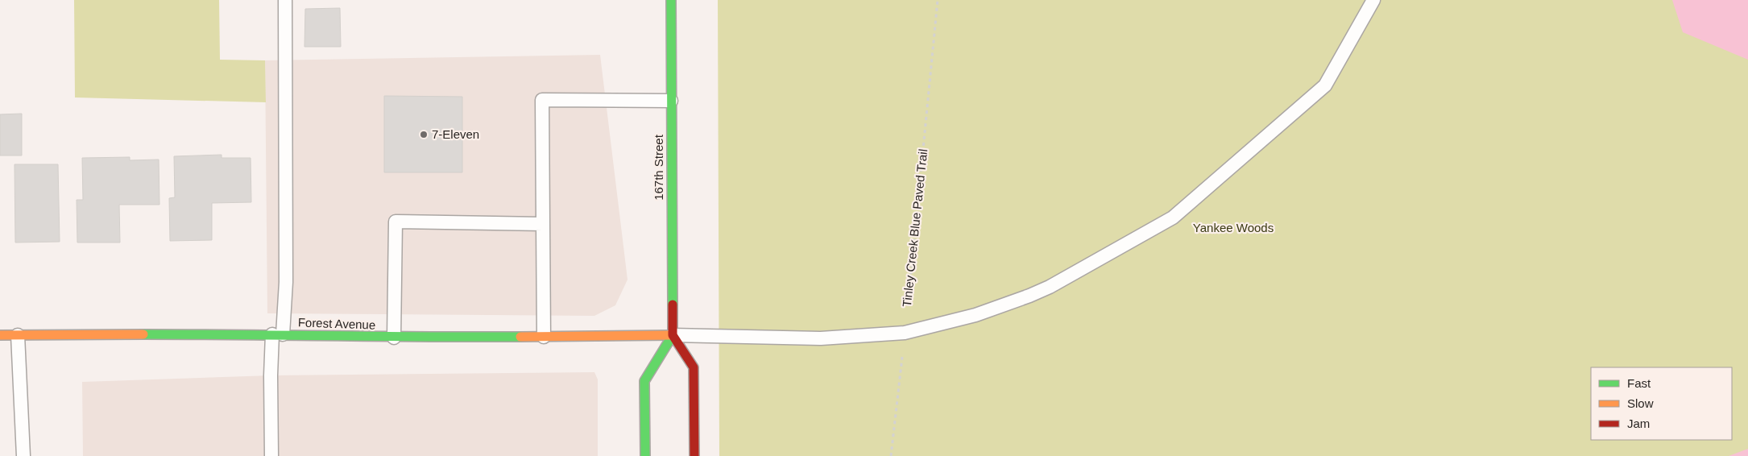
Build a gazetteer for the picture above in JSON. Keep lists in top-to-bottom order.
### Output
{
  "streets": {
    "street": ["167th Street", "Forest Avenue"],
    "path": ["Tinley Creek Blue Paved Trail"]
  },
  "crossings": [
    ["167th Street", "Forest Avenue"]
  ],
  "parks": ["Yankee Woods"],
  "places": ["7-Eleven"],
  "legend": ["Fast", "Slow", "Jam"]
}
